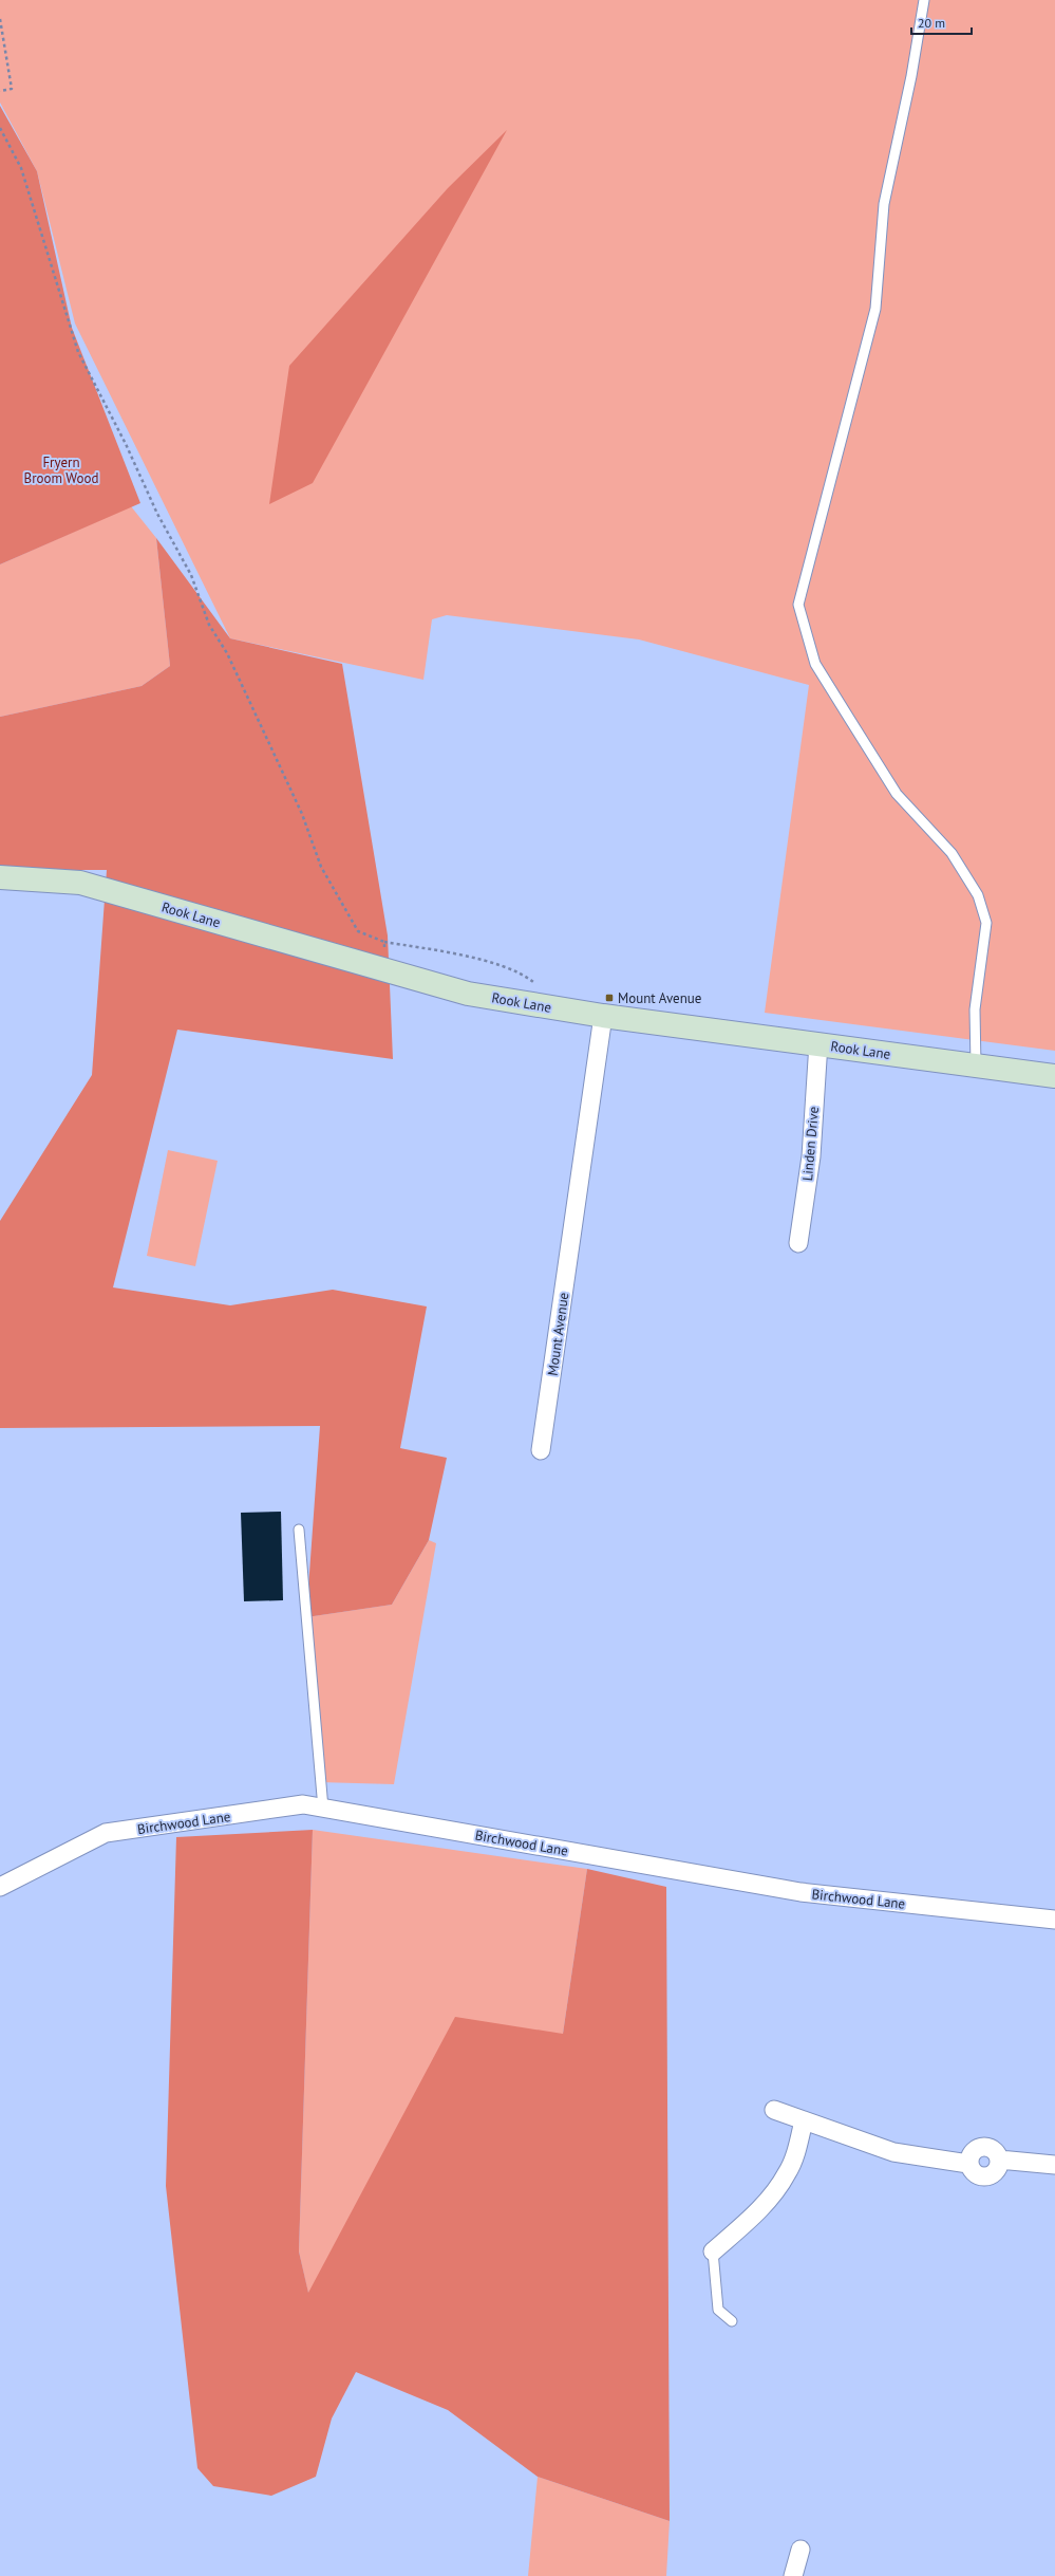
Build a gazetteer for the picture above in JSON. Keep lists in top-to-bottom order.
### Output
{
  "streets": {
    "main road": ["Rook Lane"],
    "street": ["Linden Drive", "Mount Avenue", "Birchwood Lane"]
  },
  "crossings": [
    ["Rook Lane", "Linden Drive"],
    ["Rook Lane", "Mount Avenue"]
  ],
  "parks": ["Fryern Broom Wood"],
  "places": {
    "transit": ["Mount Avenue"]
  },
  "scale_bar": "20 m"
}
